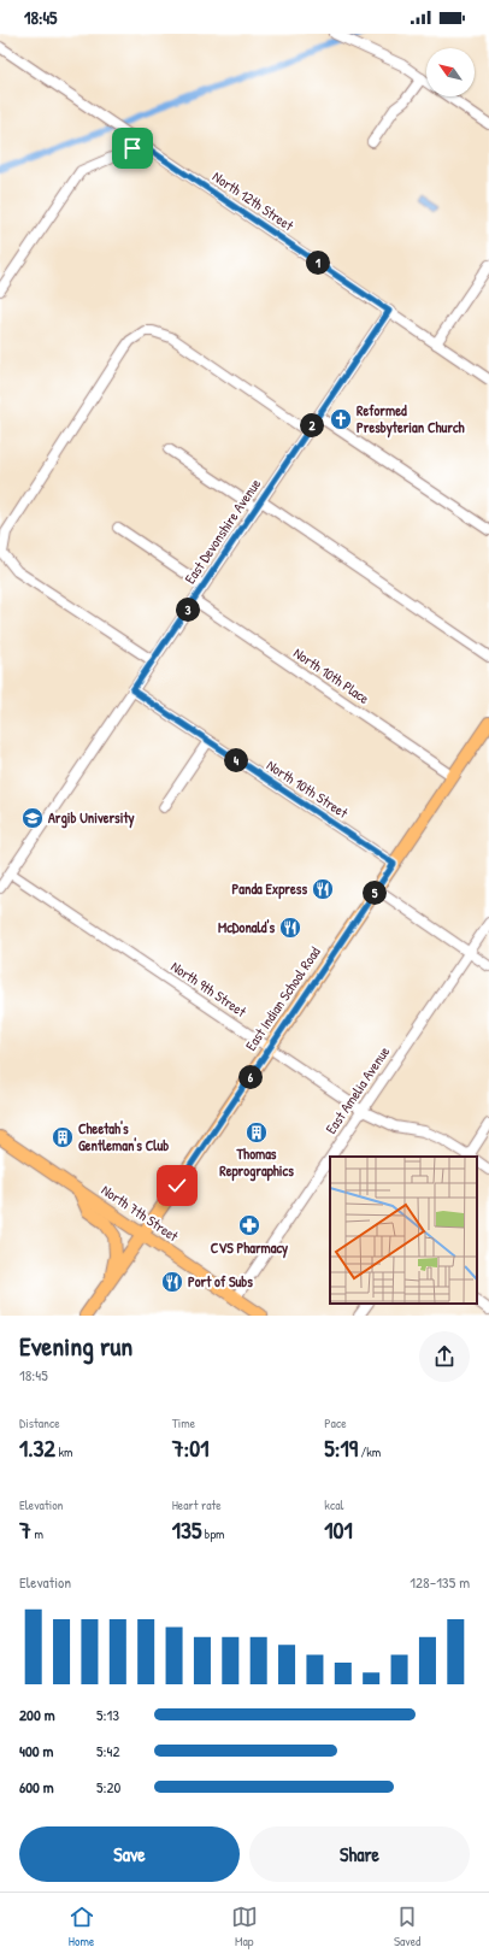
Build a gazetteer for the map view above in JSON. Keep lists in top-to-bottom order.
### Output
{
  "streets": {
    "main road": ["East Indian School Road", "North 7th Street"],
    "street": [
      "North 12th Street",
      "East Devonshire Avenue",
      "North 10th Place",
      "North 10th Street",
      "North 9th Street",
      "East Amelia Avenue"
    ]
  },
  "crossings": [
    ["North 12th Street", "East Devonshire Avenue"],
    ["East Devonshire Avenue", "North 10th Place"],
    ["East Devonshire Avenue", "North 10th Street"],
    ["East Devonshire Avenue", "North 9th Street"],
    ["North 10th Place", "East Indian School Road"],
    ["North 10th Street", "East Indian School Road"],
    ["North 9th Street", "East Indian School Road"],
    ["North 9th Street", "East Amelia Avenue"],
    ["East Indian School Road", "North 7th Street"],
    ["East Amelia Avenue", "North 7th Street"]
  ],
  "places": {
    "church": ["Reformed Presbyterian Church"],
    "school or university": ["Argib University"],
    "restaurant": ["Panda Express", "McDonald's", "Port of Subs"],
    "building": ["Thomas Reprographics", "Cheetah's Gentleman's Club"],
    "pharmacy": ["CVS Pharmacy"]
  },
  "north": "top left",
  "page": {
    "status": "18:45",
    "pins": [
      "1",
      "2",
      "3",
      "4",
      "5",
      "6"
    ],
    "heading": ["Evening run", "18:45"],
    "stats": [
      ["Distance", "1.32 km"],
      ["Time", "7:01"],
      ["Pace", "5:19 /km"],
      ["Elevation", "7 m"],
      ["Heart rate", "135 bpm"],
      ["kcal", "101"]
    ],
    "chart": ["Elevation", "128–135 m"],
    "list": [
      {
        "name": "200 m",
        "note": "5:13"
      },
      {
        "name": "400 m",
        "note": "5:42"
      },
      {
        "name": "600 m",
        "note": "5:20"
      }
    ],
    "buttons": ["Save", "Share"],
    "tabs": ["Home", "Map", "Saved"]
  }
}
